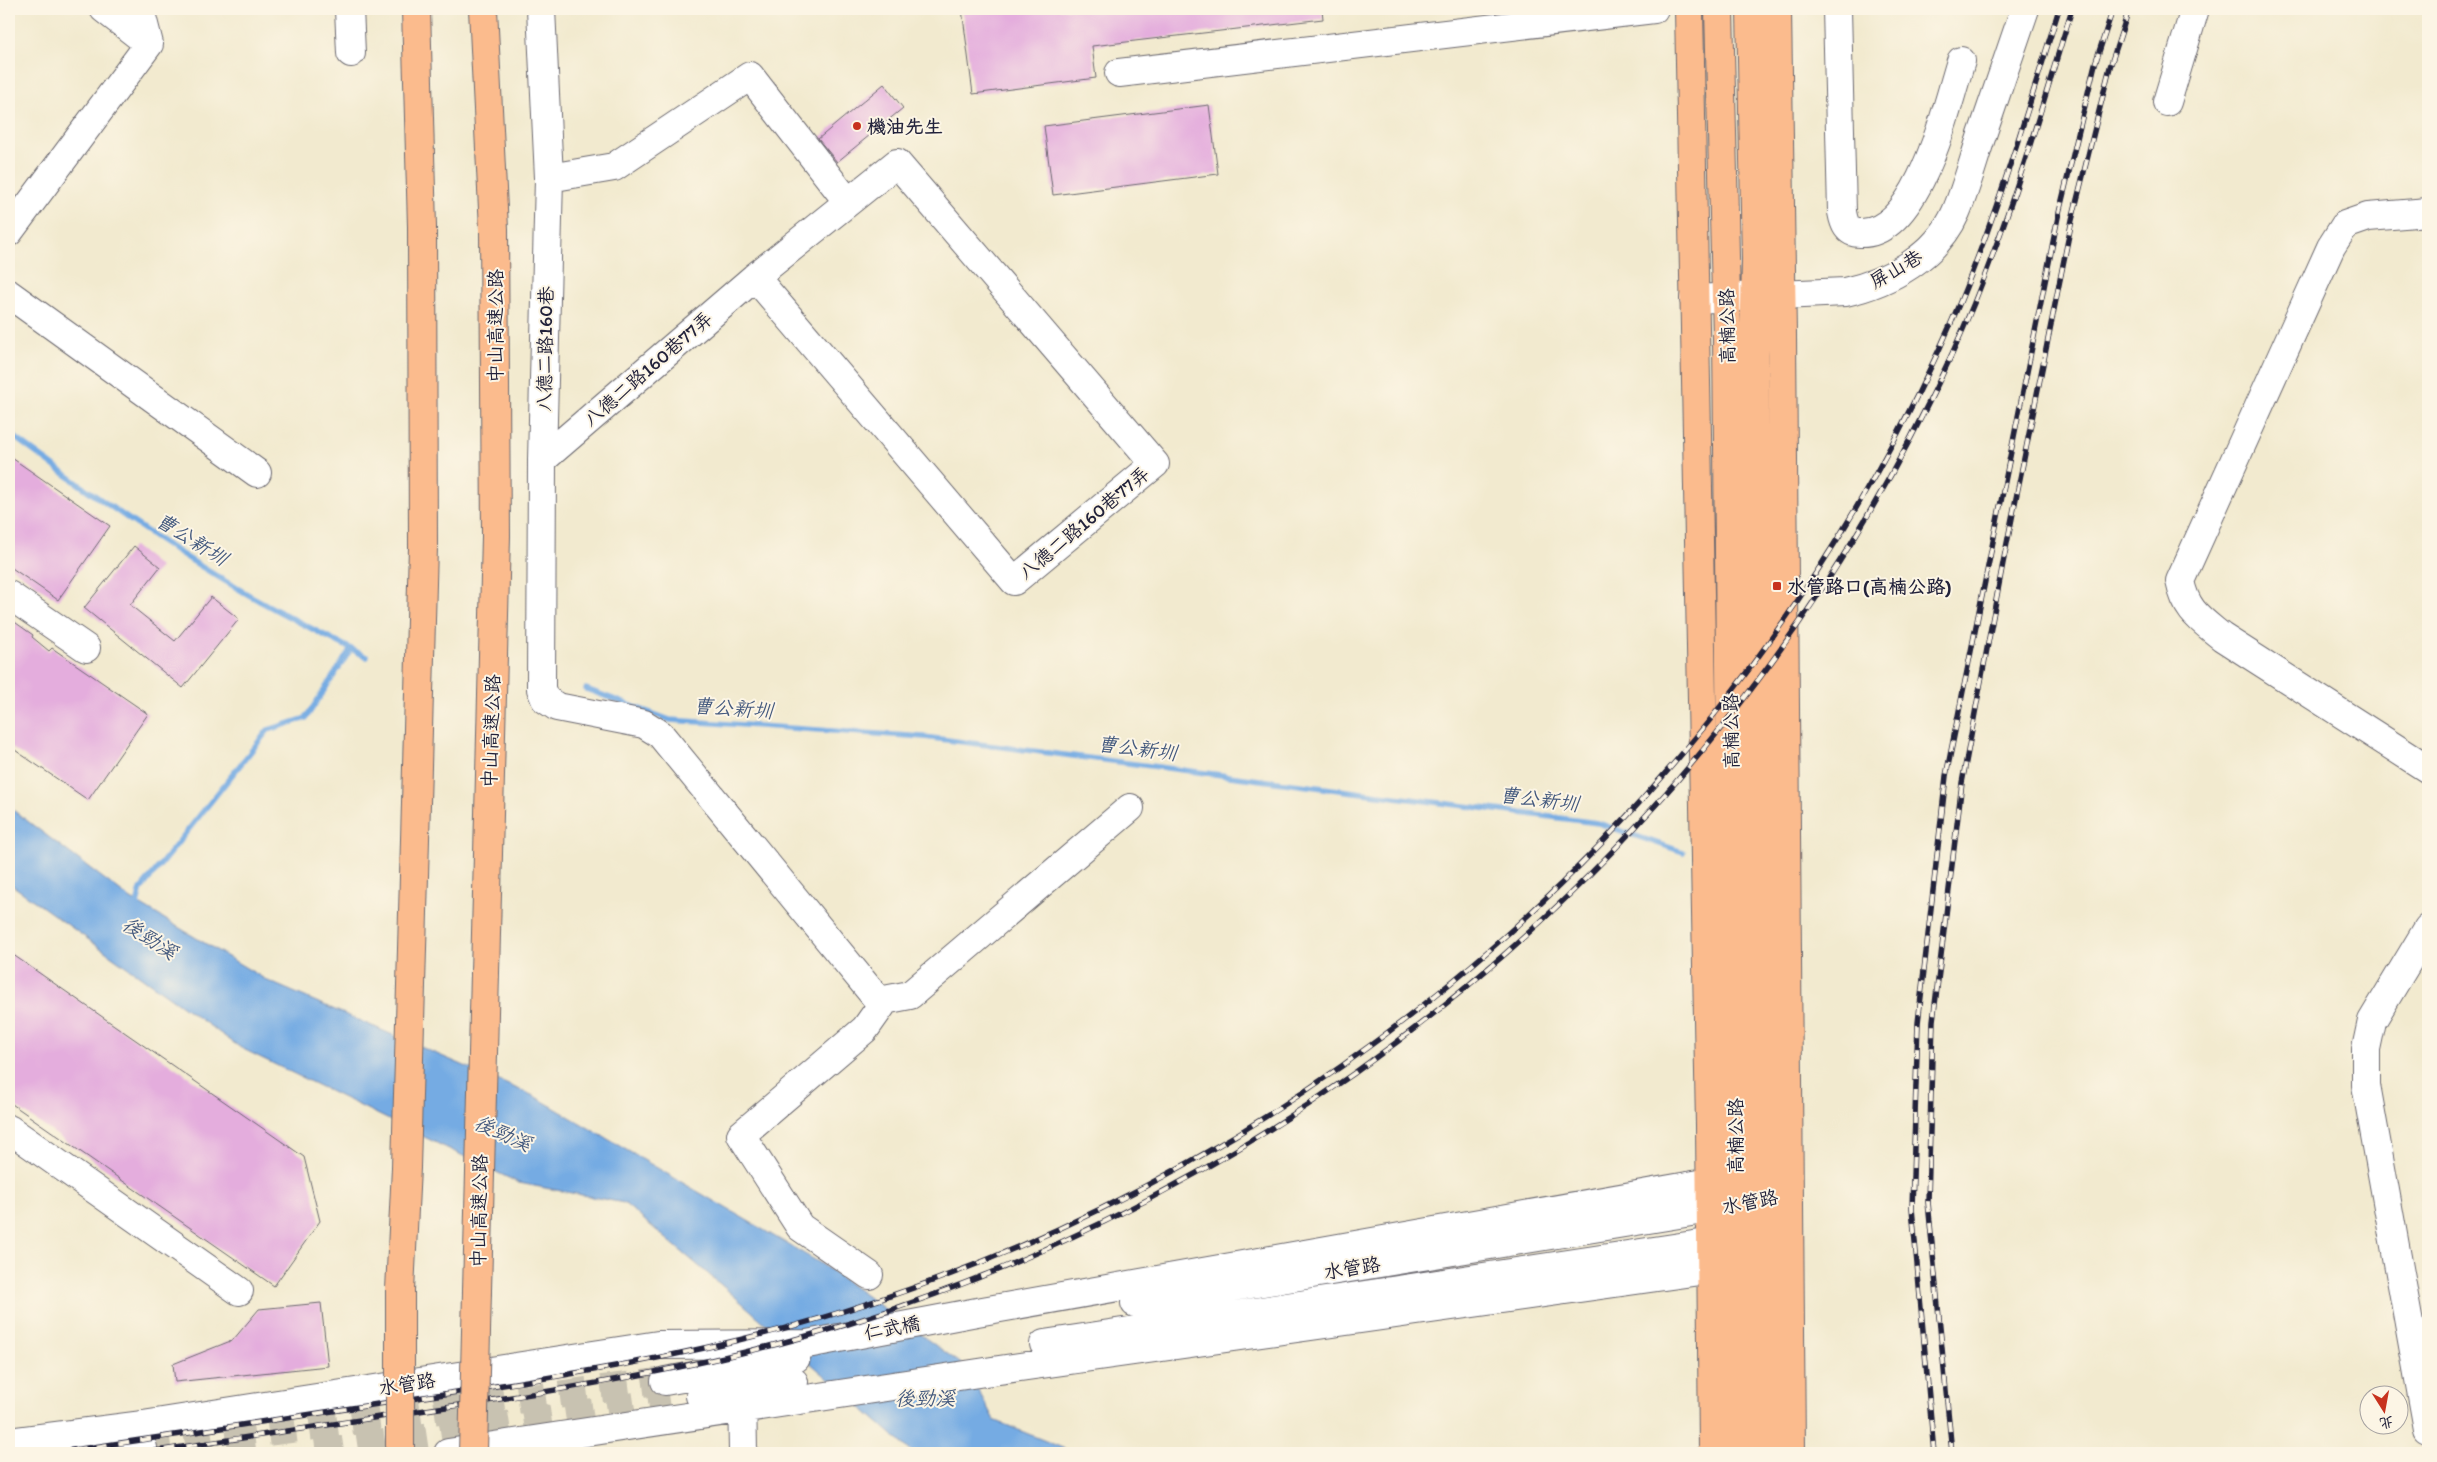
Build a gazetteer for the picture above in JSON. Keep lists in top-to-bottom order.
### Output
{
  "streets": {
    "main road": ["中山高速公路", "高楠公路"],
    "street": [
      "屏山巷",
      "八德二路160巷",
      "八德二路160巷77弄",
      "水管路",
      "仁武橋"
    ]
  },
  "crossings": [
    ["屏山巷", "高楠公路"],
    ["高楠公路", "水管路"],
    ["八德二路160巷", "八德二路160巷77弄"],
    ["水管路", "仁武橋"]
  ],
  "water": ["曹公新圳", "後勁溪"],
  "places": {
    "other": ["機油先生"],
    "transit": ["水管路口(高楠公路)"]
  },
  "north": "bottom"
}
